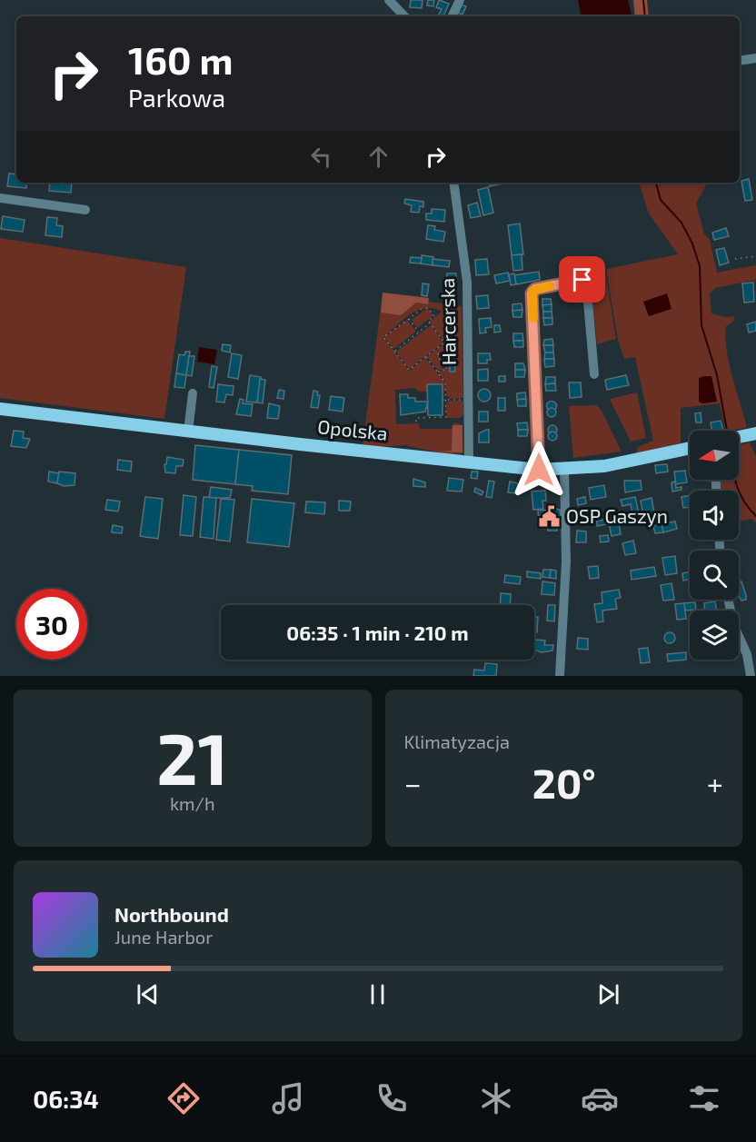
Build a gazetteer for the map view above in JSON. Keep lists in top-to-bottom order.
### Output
{
  "streets": {
    "main road": ["Opolska"],
    "street": ["Harcerska"]
  },
  "crossings": [
    ["Harcerska", "Opolska"]
  ],
  "places": {
    "public building": ["OSP Gaszyn"]
  },
  "north": "left",
  "page": {
    "turn": ["160 m", "Parkowa"],
    "limit": "30",
    "trip": "06:35 · 1 min · 210 m",
    "tile": [
      ["21", "km/h"],
      "Klimatyzacja"
    ],
    "heat": ["−", "20°", "+"],
    "song": ["Northbound", "June Harbor"],
    "tabs": "06:34"
  }
}
